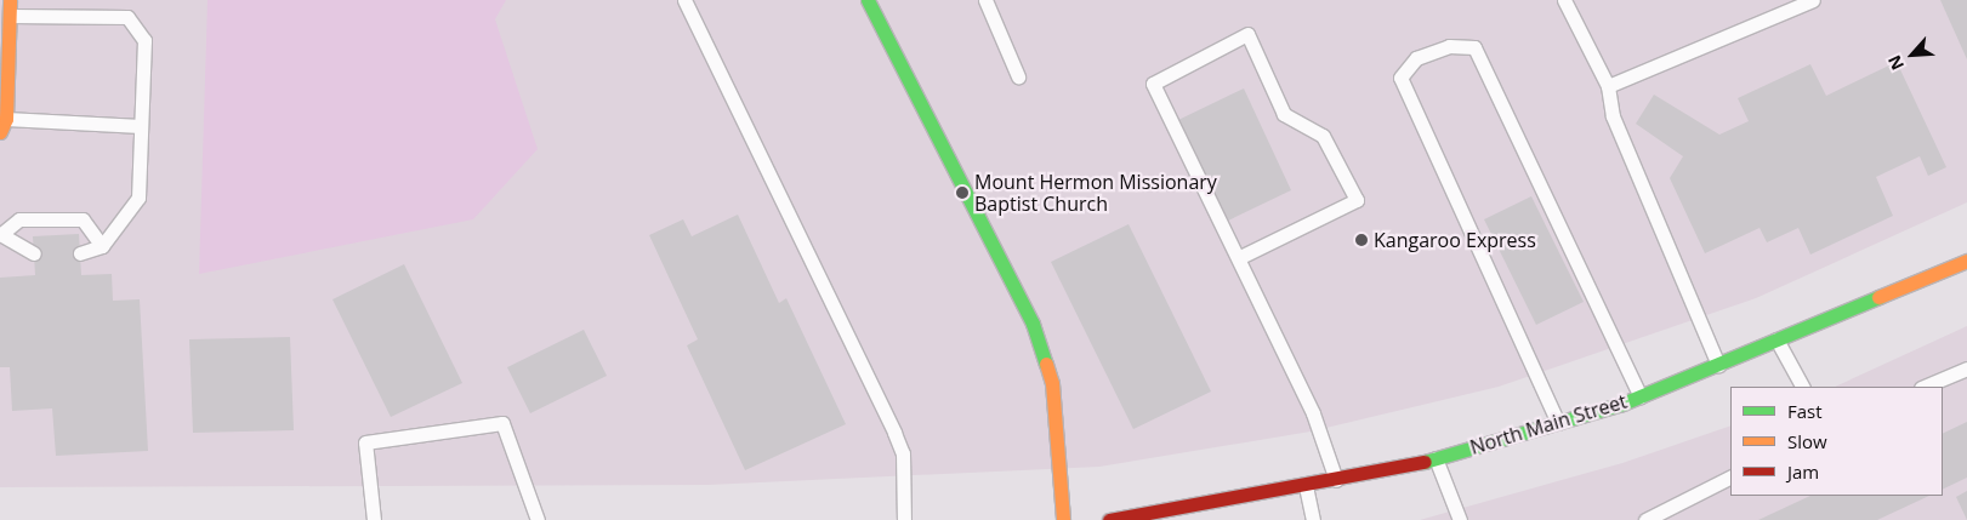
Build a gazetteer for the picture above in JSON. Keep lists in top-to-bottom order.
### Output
{
  "streets": {
    "main road": ["North Main Street"]
  },
  "places": ["Mount Hermon Missionary Baptist Church", "Kangaroo Express"],
  "legend": ["Fast", "Slow", "Jam"],
  "north": "bottom left"
}
